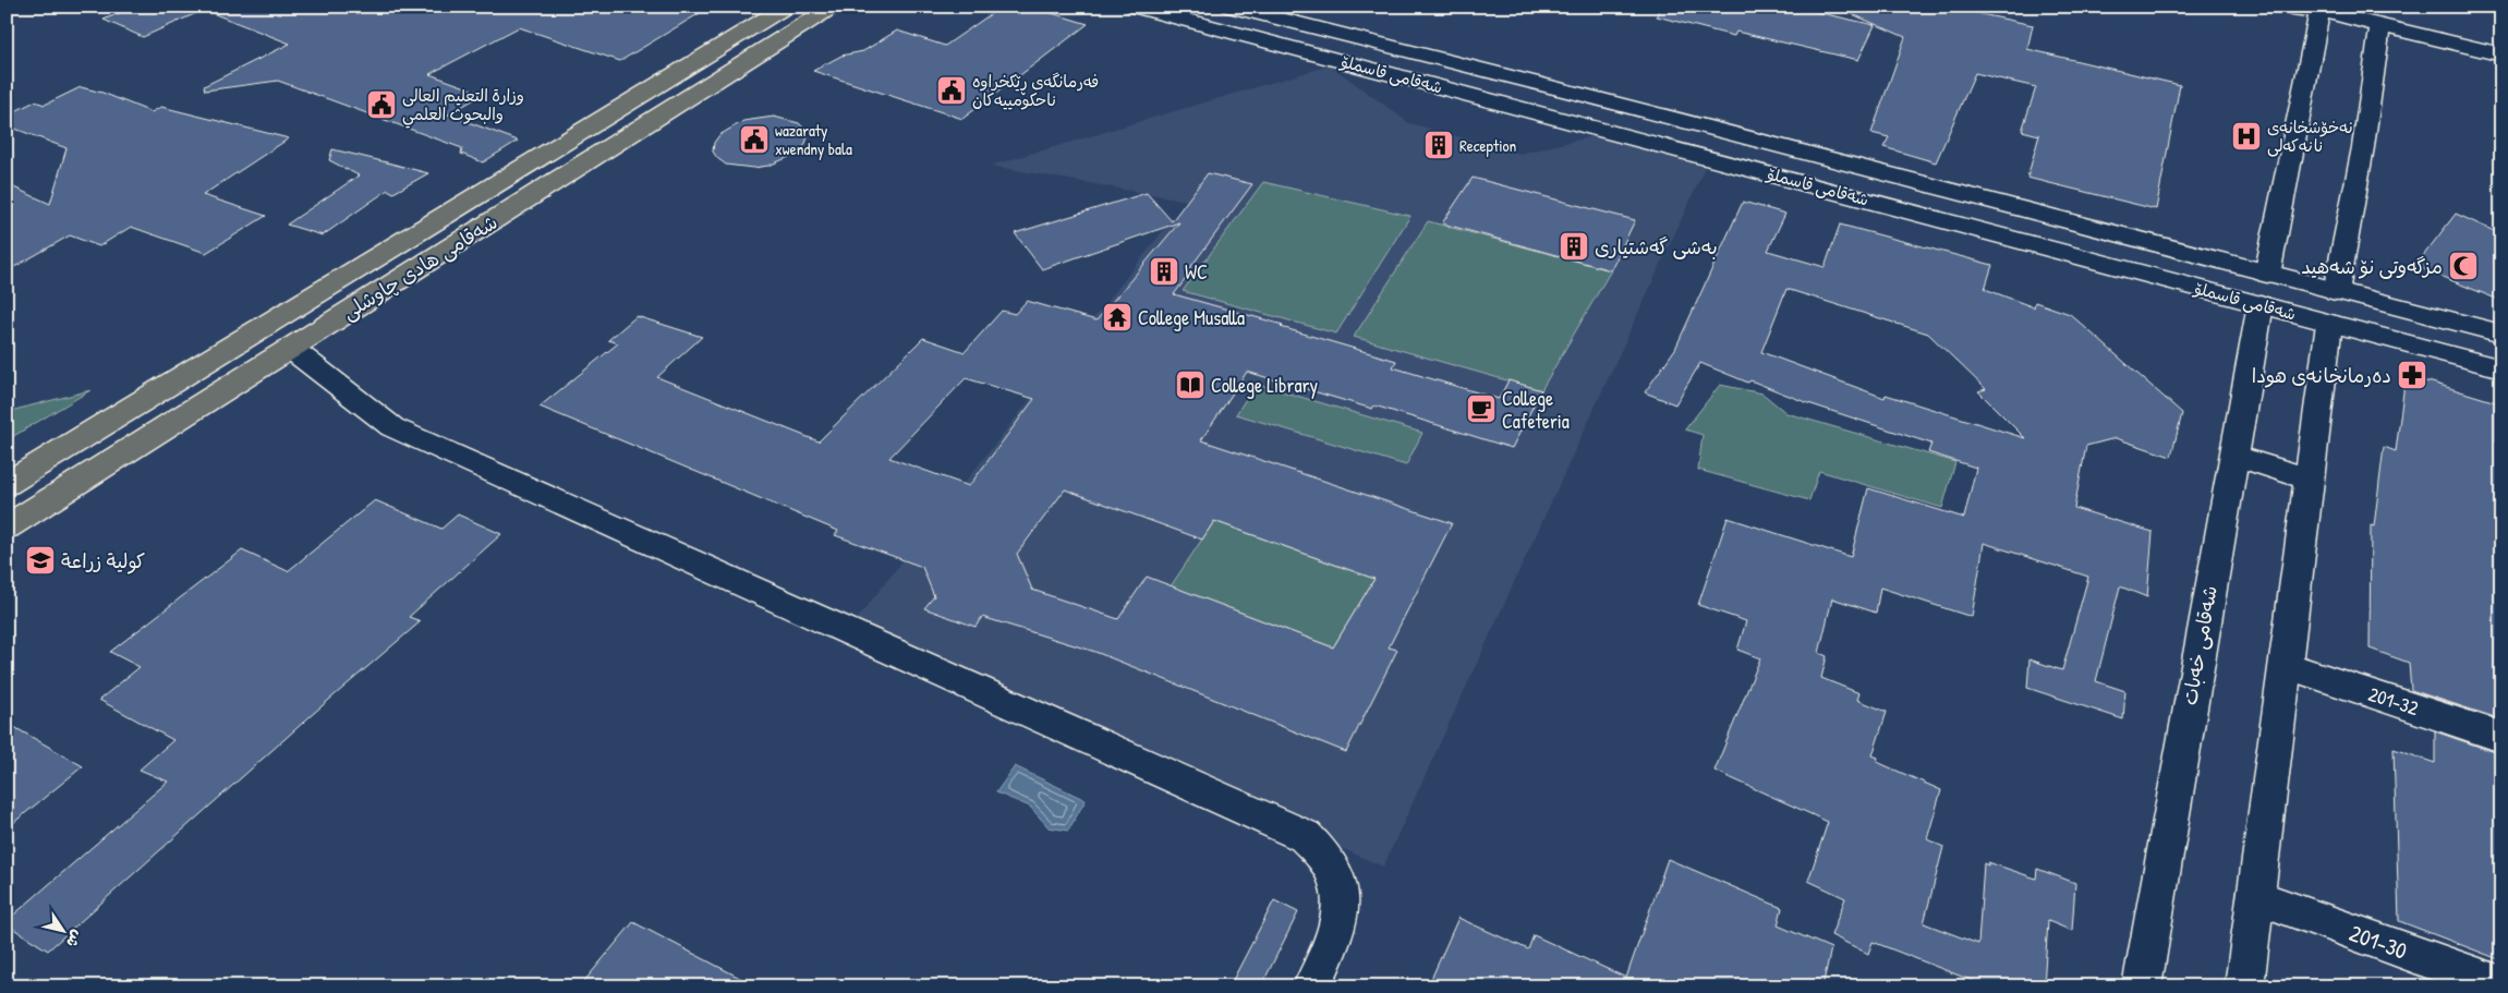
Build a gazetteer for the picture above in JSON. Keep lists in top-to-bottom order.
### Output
{
  "streets": {
    "main road": ["شەقامی هادی چاوشلی"],
    "street": [
      "شەقامی قاسملۆ",
      "شەقامی خەبات",
      "201-32",
      "201-30"
    ]
  },
  "crossings": [
    ["شەقامی قاسملۆ", "شەقامی خەبات"]
  ],
  "places": {
    "public building": ["فەرمانگەی ڕێکخراوە ناحکومییەکان", "وزارة التعليم العالى والبحوث العلمي", "wazaraty xwendny bala"],
    "hospital": ["نەخۆشخانەی نانەکەلی"],
    "building": ["Reception", "بەشی گەشتیاری", "WC"],
    "mosque": ["مزگەوتی نۆ شەهید"],
    "temple": ["College Musalla"],
    "pharmacy": ["دەرمانخانەی هودا"],
    "library": ["College Library"],
    "cafe": ["College Cafeteria"],
    "school or university": ["كولية زراعة"]
  },
  "north": "bottom right"
}
